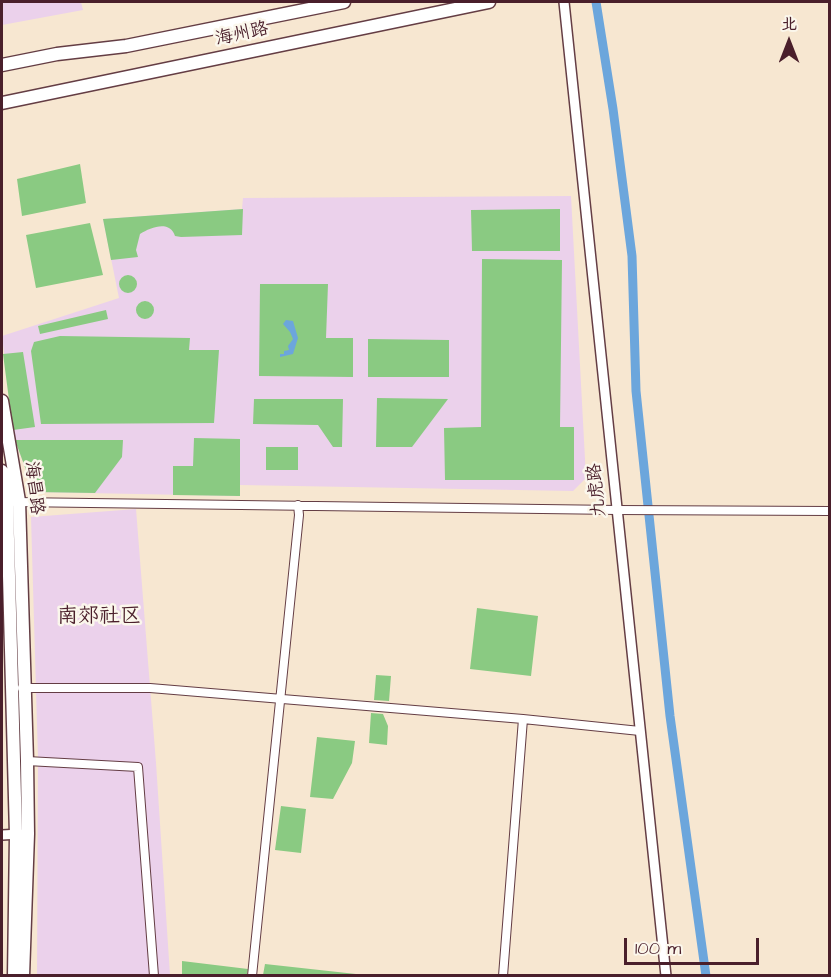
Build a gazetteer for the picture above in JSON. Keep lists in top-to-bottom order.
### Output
{
  "streets": {
    "main road": ["海州路", "海昌路"],
    "street": ["九虎路"]
  },
  "districts": ["南郊社区"],
  "scale_bar": "100 m",
  "north": "top"
}
